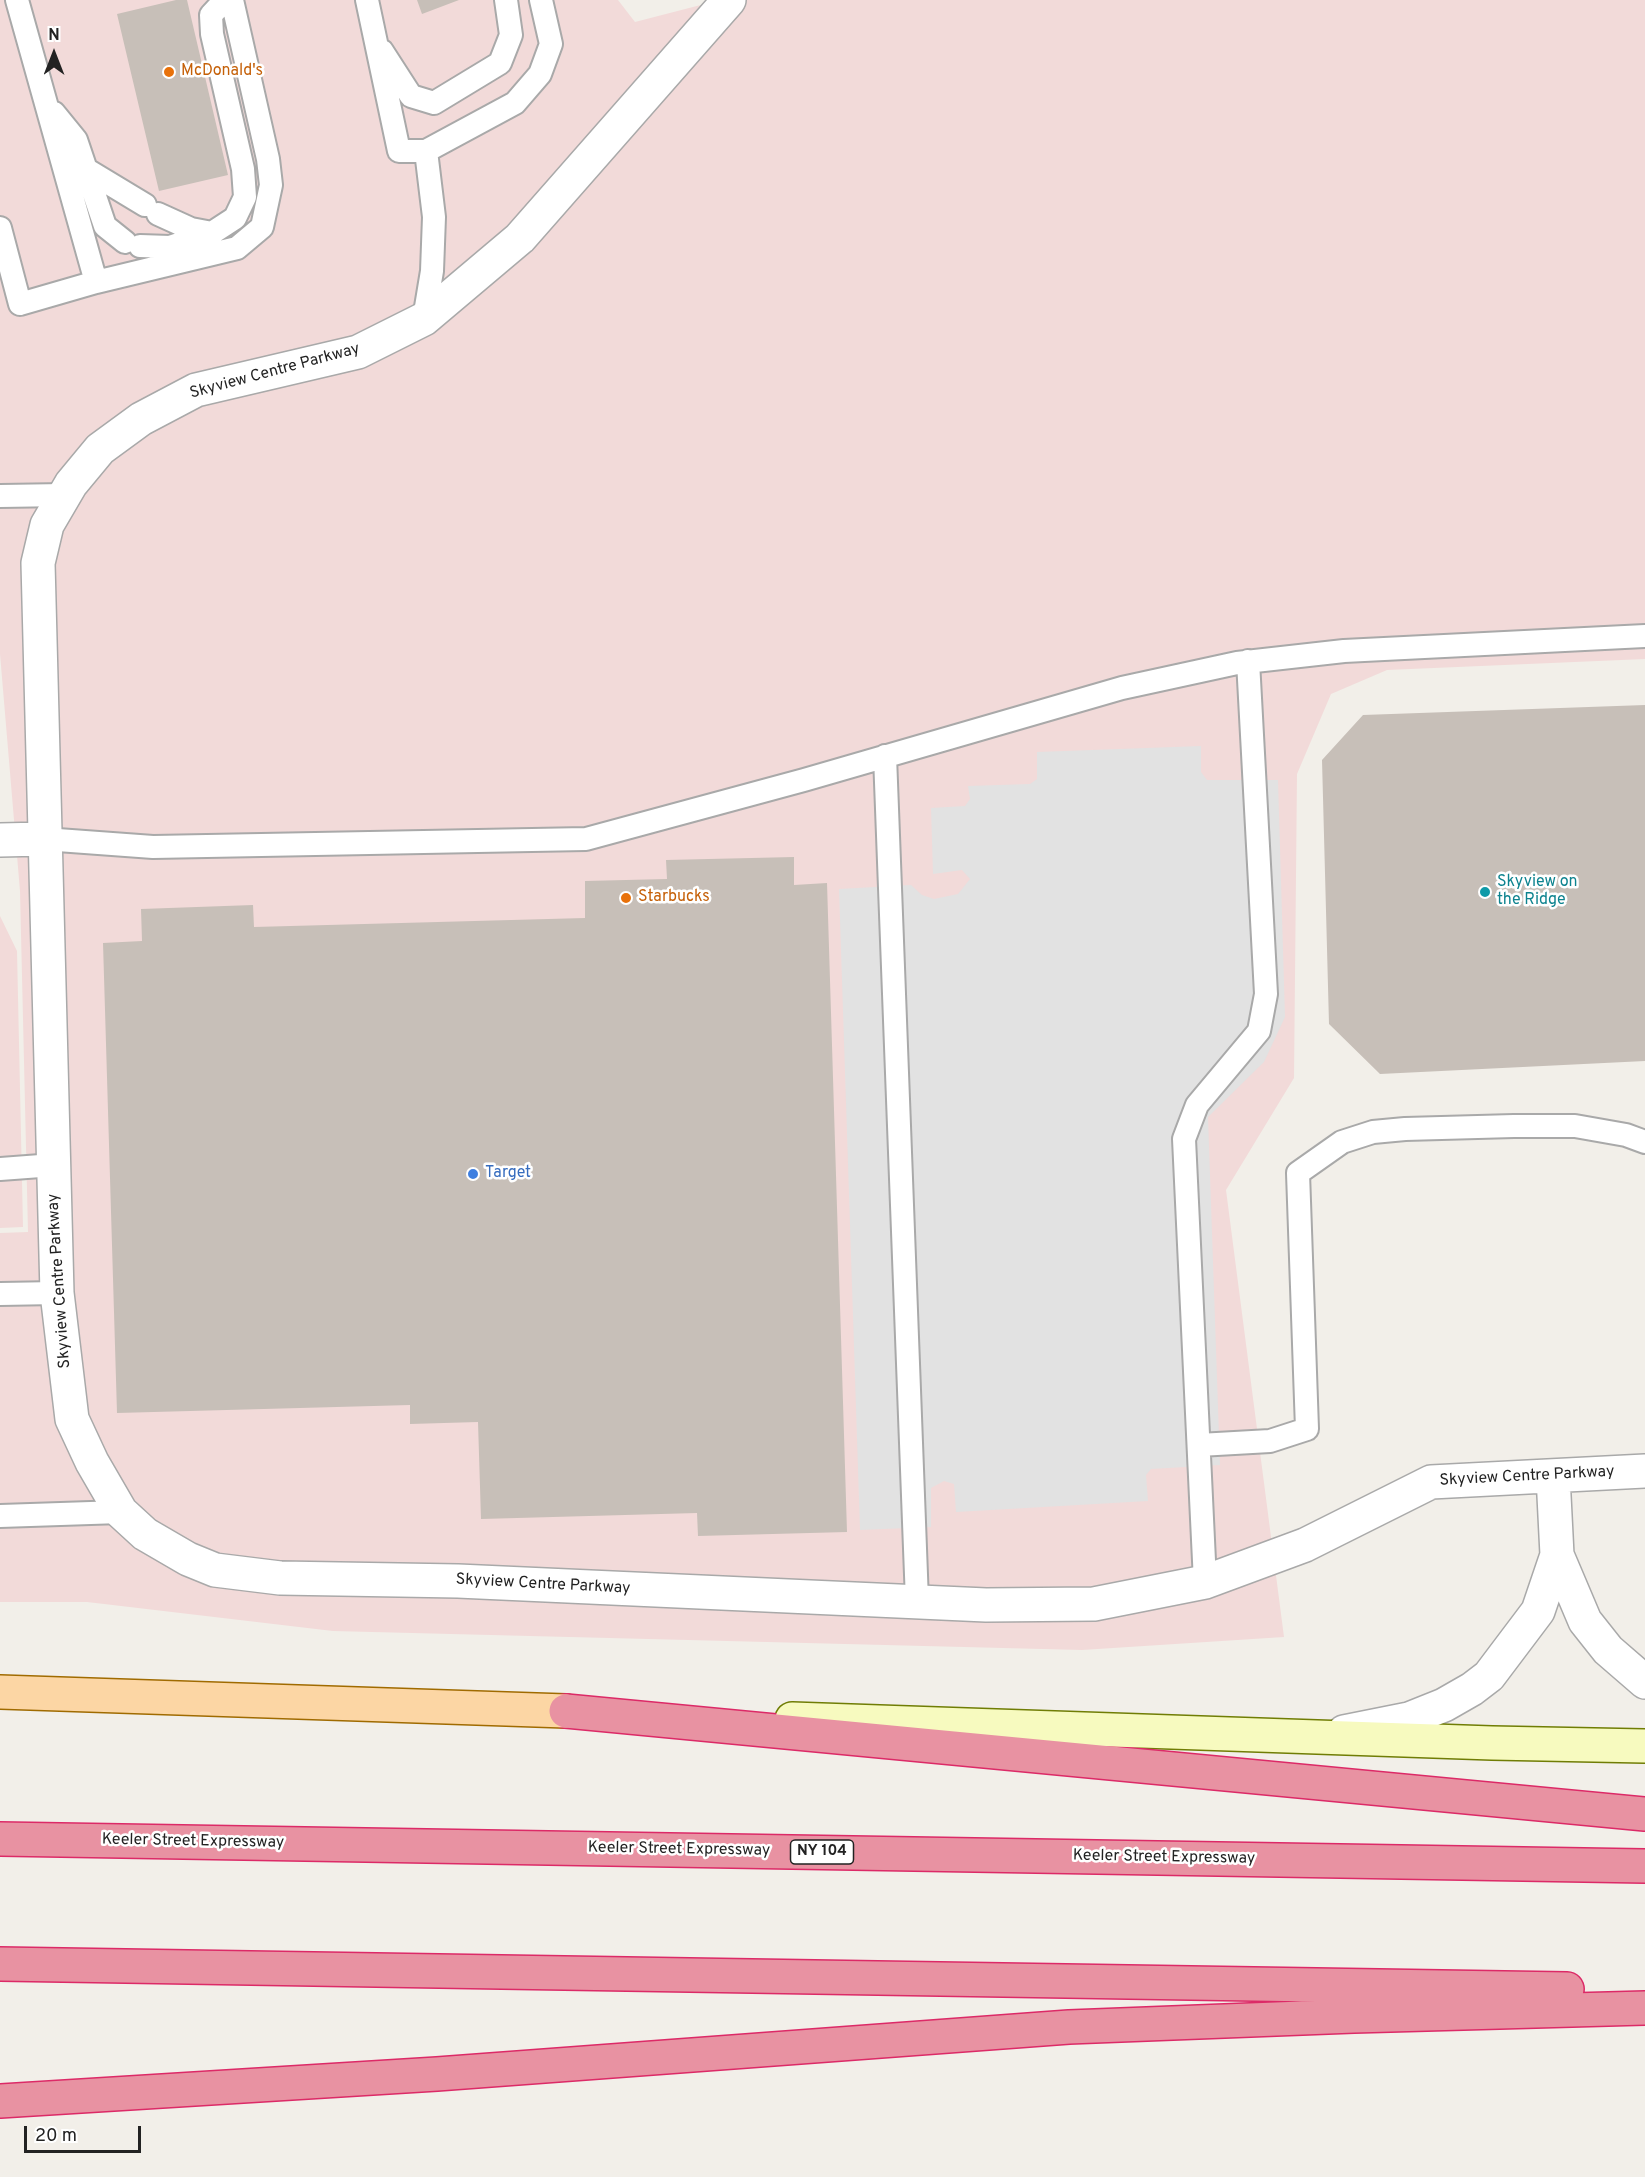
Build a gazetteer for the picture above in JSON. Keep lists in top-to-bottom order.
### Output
{
  "streets": {
    "highway": ["Keeler Street Expressway", "NY 104"],
    "street": ["Skyview Centre Parkway"]
  },
  "places": [
    "McDonald's",
    "Skyview on the Ridge",
    "Starbucks",
    "Target"
  ],
  "scale_bar": "20 m",
  "north": "top"
}
